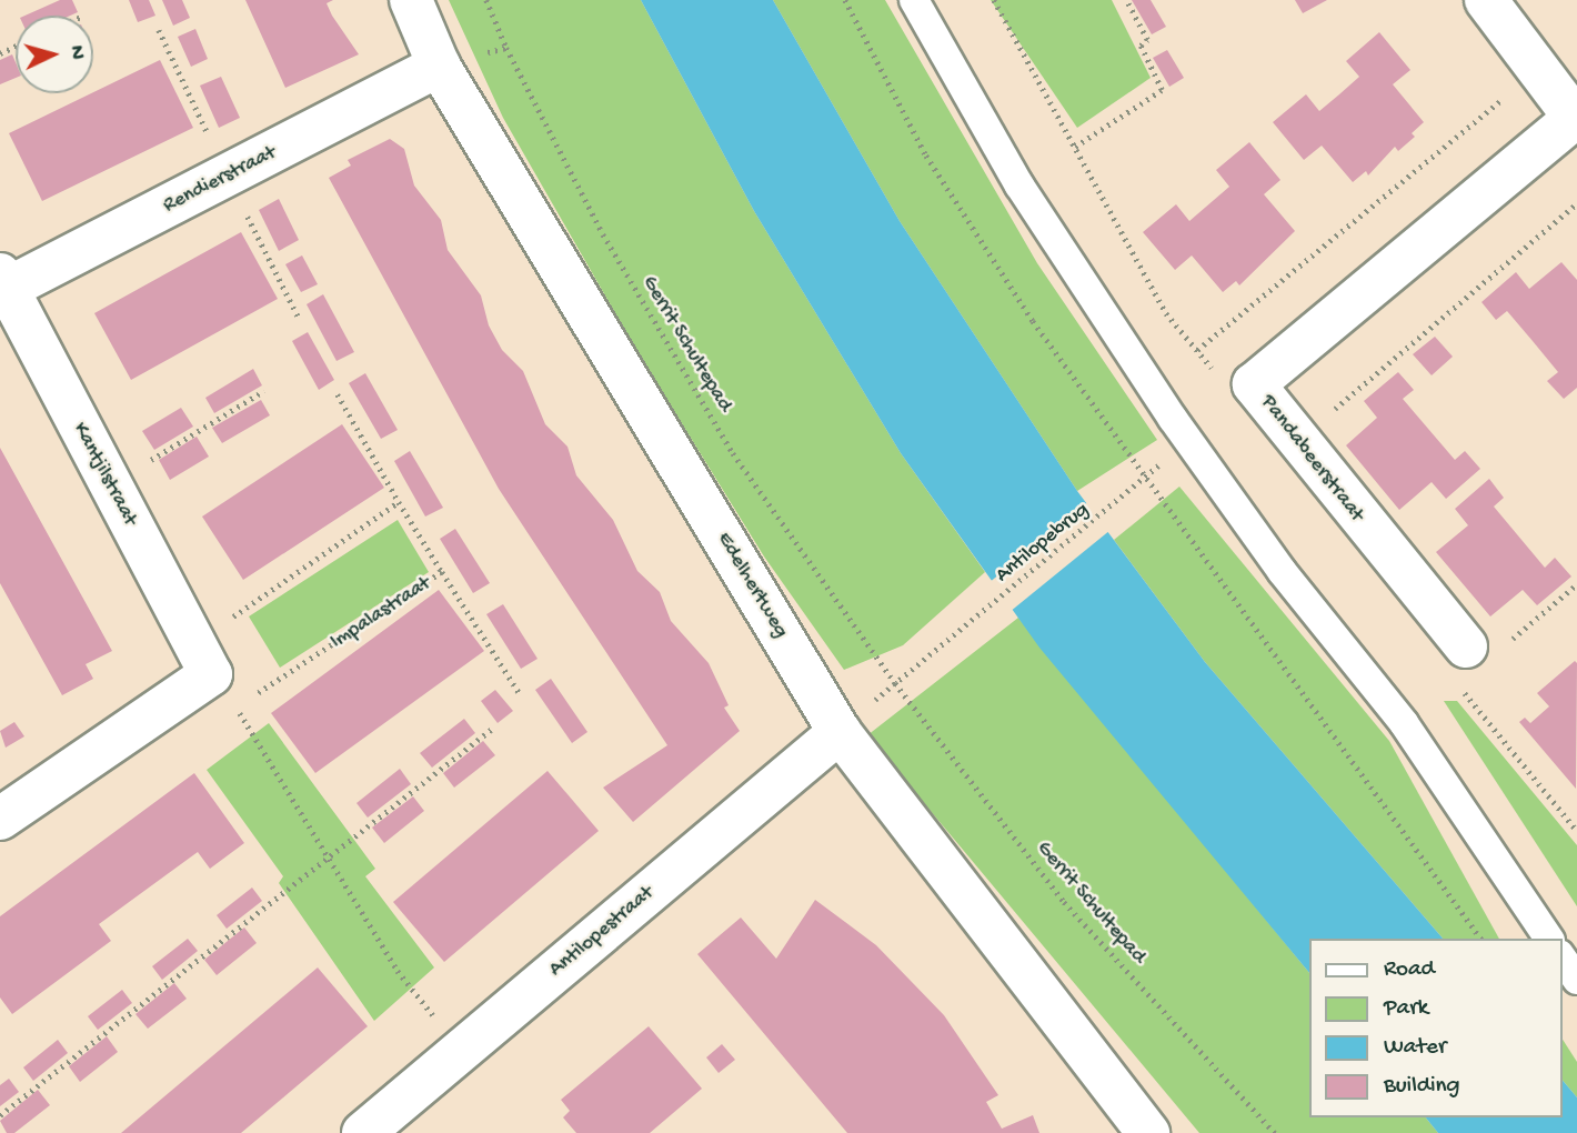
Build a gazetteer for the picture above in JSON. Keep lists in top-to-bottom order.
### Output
{
  "streets": {
    "street": [
      "Rendierstraat",
      "Pandabeerstraat",
      "Kantjilstraat",
      "Edelhertweg",
      "Antilopestraat"
    ],
    "path": ["Gerrit Schultepad", "Antilopebrug", "Impalastraat"]
  },
  "crossings": [
    ["Rendierstraat", "Kantjilstraat"],
    ["Rendierstraat", "Edelhertweg"],
    ["Gerrit Schultepad", "Antilopebrug"],
    ["Kantjilstraat", "Impalastraat"],
    ["Edelhertweg", "Antilopestraat"]
  ],
  "legend": [
    "Road",
    "Park",
    "Water",
    "Building"
  ],
  "north": "right"
}
